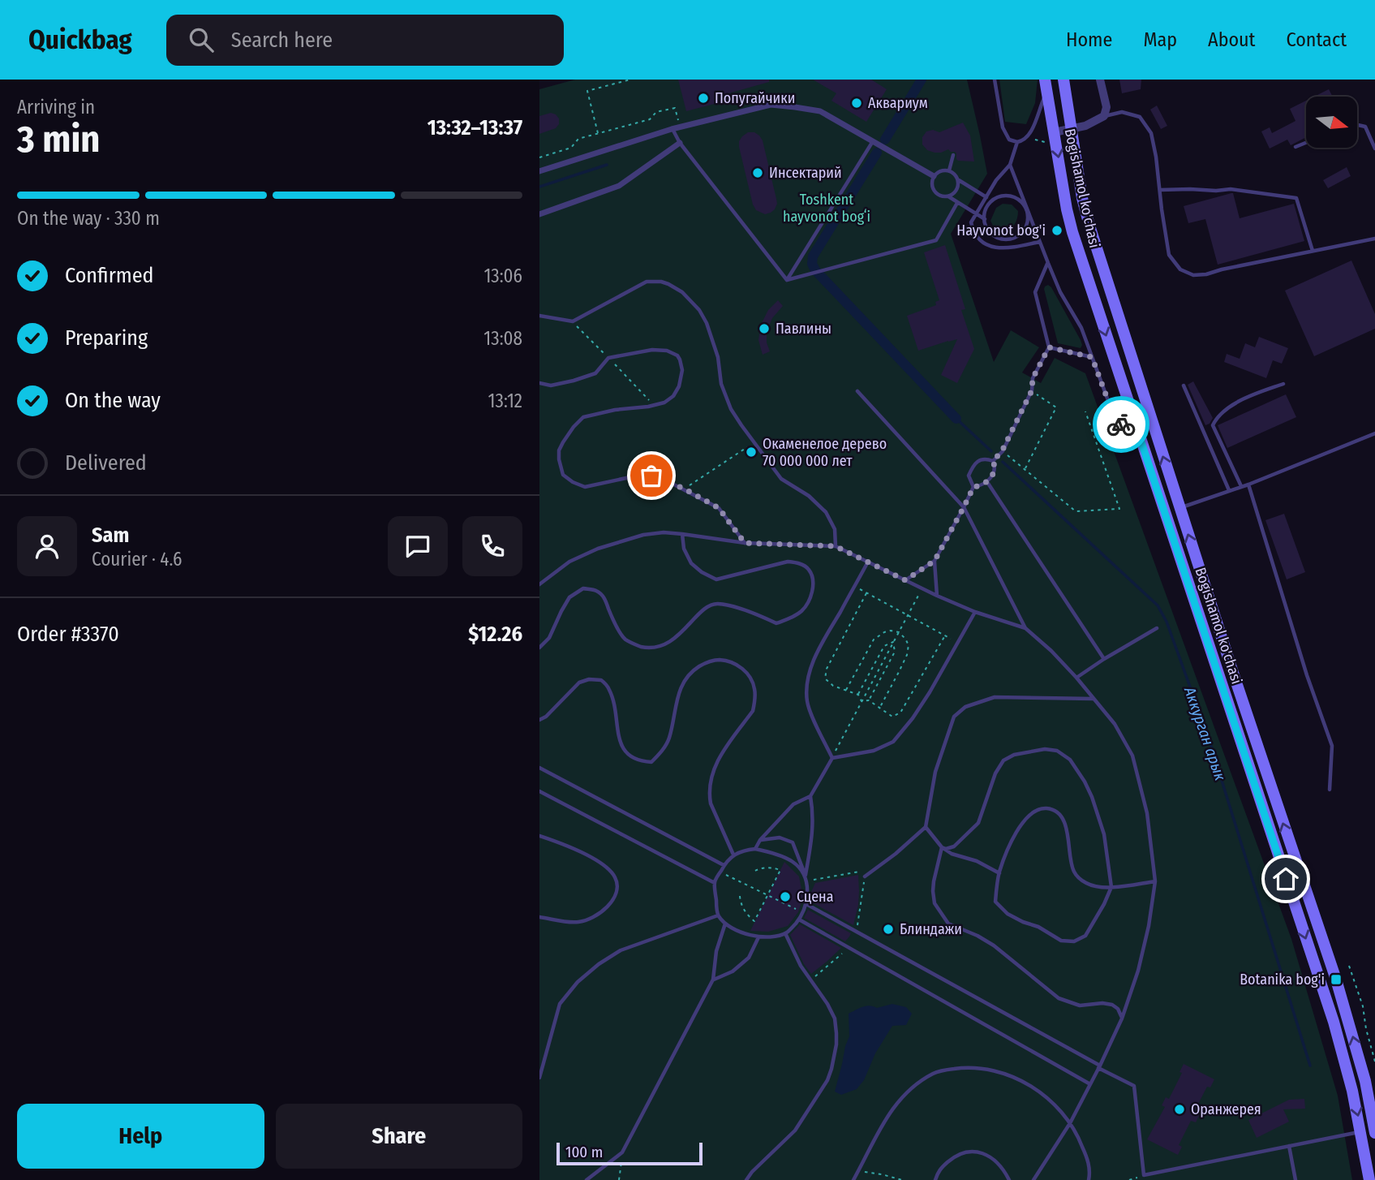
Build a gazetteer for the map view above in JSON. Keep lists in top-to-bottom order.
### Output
{
  "streets": {
    "main road": ["Bogishamol ko'chasi"]
  },
  "water": ["Аккурган арык"],
  "parks": ["Toshkent hayvonot bogʻi"],
  "places": {
    "other": [
      "Попугайчики",
      "Аквариум",
      "Инсектарий",
      "Hayvonot bog'i",
      "Павлины",
      "Окаменелое дерево 70 000 000 лет",
      "Сцена",
      "Блиндажи",
      "Оранжерея"
    ],
    "transit": ["Botanika bog'i"]
  },
  "scale_bar": "100 m",
  "north": "right",
  "page": {
    "header": "Quickbag",
    "search": "Search here",
    "nav": [
      "Home",
      "Map",
      "About",
      "Contact"
    ],
    "heading": ["3 min", "Arriving in", "13:32–13:37"],
    "panel": [
      "Sam",
      "Courier · 4.6",
      "Order #3370",
      "$12.26"
    ],
    "bar": "On the way · 330 m",
    "list": [
      ["Confirmed", "13:06"],
      ["Preparing", "13:08"],
      ["On the way", "13:12"],
      "Delivered"
    ],
    "buttons": ["Help", "Share"],
    "scale": "100 m"
  }
}
